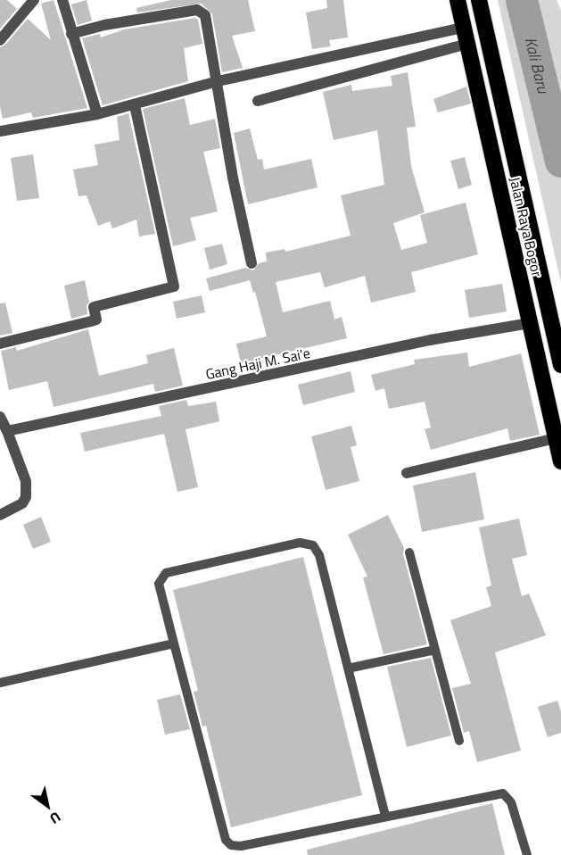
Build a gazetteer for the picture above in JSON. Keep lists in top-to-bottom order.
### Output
{
  "streets": {
    "highway": ["Jalan Raya Bogor"],
    "street": ["Gang Haji M. Sai'e"]
  },
  "crossings": [
    ["Jalan Raya Bogor", "Gang Haji M. Sai'e"]
  ],
  "water": ["Kali Baru"],
  "north": "bottom right"
}
